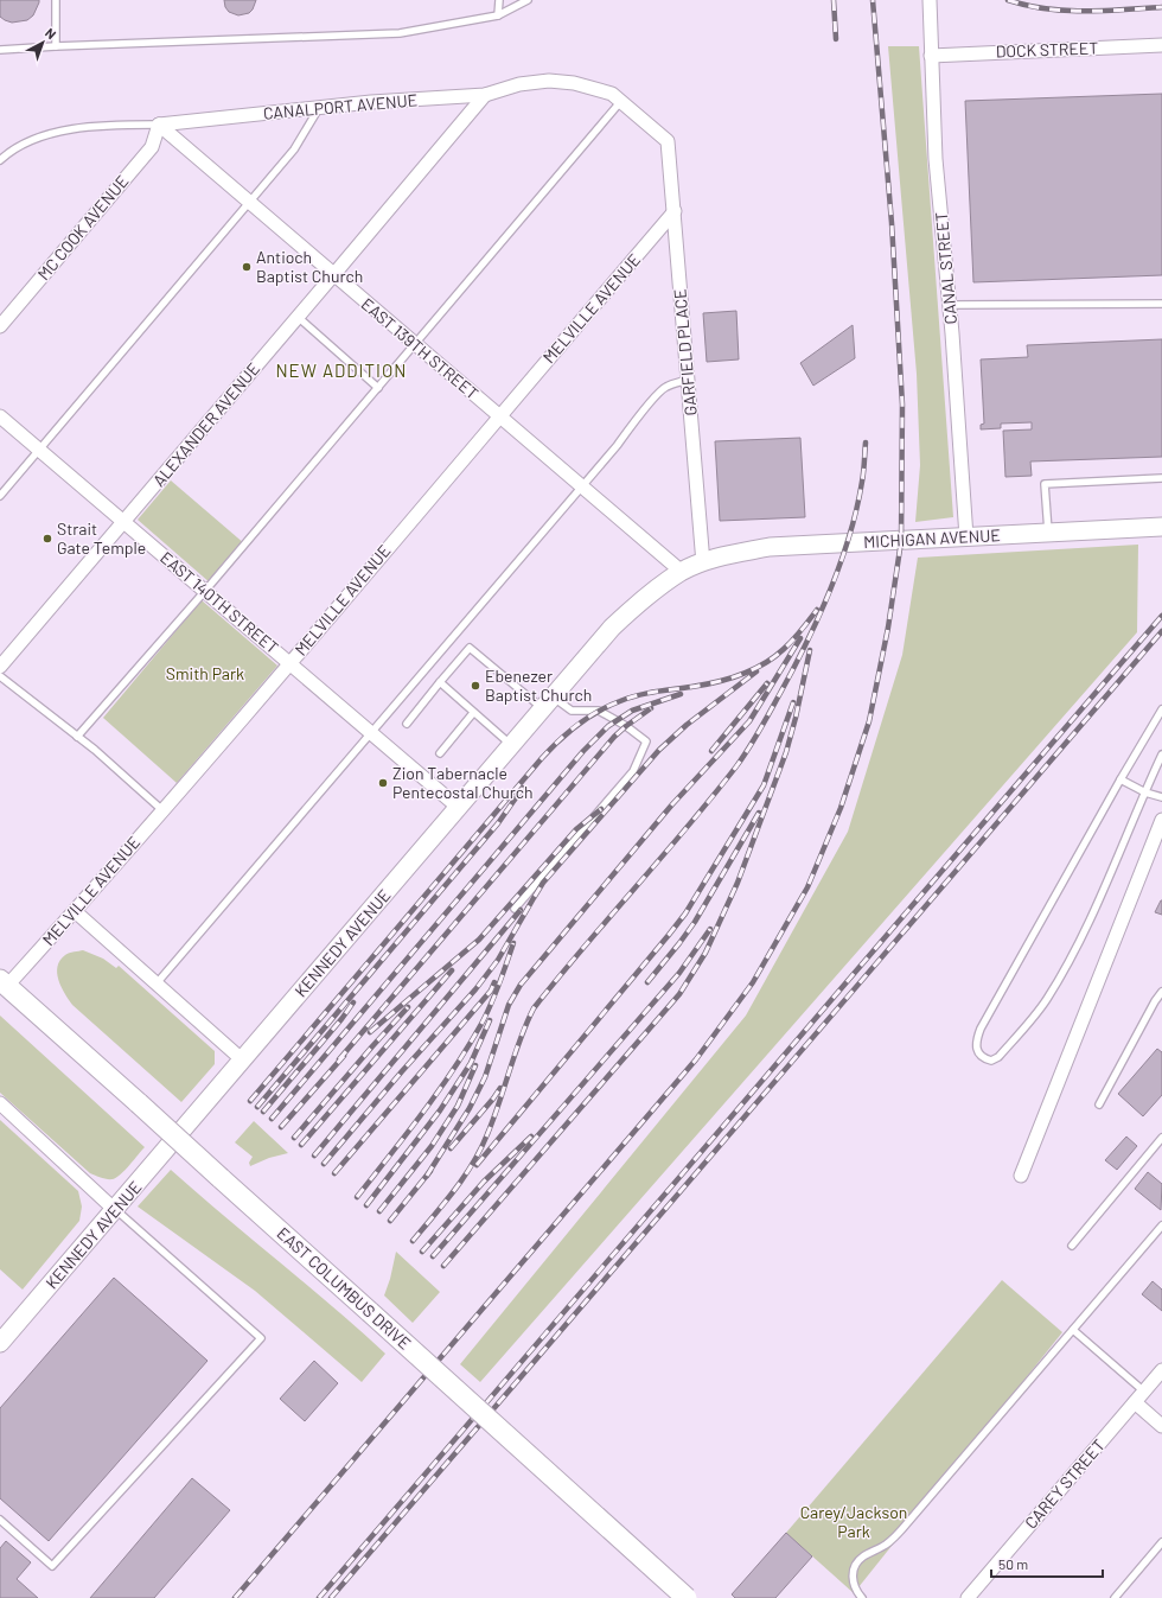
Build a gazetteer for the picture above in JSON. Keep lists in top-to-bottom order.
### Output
{
  "streets": {
    "main road": ["MICHIGAN AVENUE", "KENNEDY AVENUE", "EAST COLUMBUS DRIVE"],
    "street": [
      "DOCK STREET",
      "CANALPORT AVENUE",
      "MC COOK AVENUE",
      "CANAL STREET",
      "MELVILLE AVENUE",
      "EAST 139TH STREET",
      "GARFIELD PLACE",
      "ALEXANDER AVENUE",
      "EAST 140TH STREET",
      "CAREY STREET"
    ]
  },
  "crossings": [
    ["DOCK STREET", "CANAL STREET"],
    ["CANALPORT AVENUE", "MC COOK AVENUE"],
    ["CANALPORT AVENUE", "EAST 139TH STREET"],
    ["CANALPORT AVENUE", "GARFIELD PLACE"],
    ["CANALPORT AVENUE", "ALEXANDER AVENUE"],
    ["MC COOK AVENUE", "EAST 139TH STREET"],
    ["CANAL STREET", "MICHIGAN AVENUE"],
    ["MELVILLE AVENUE", "EAST 139TH STREET"],
    ["MELVILLE AVENUE", "GARFIELD PLACE"],
    ["MELVILLE AVENUE", "EAST 140TH STREET"],
    ["MELVILLE AVENUE", "EAST COLUMBUS DRIVE"],
    ["EAST 139TH STREET", "ALEXANDER AVENUE"],
    ["EAST 139TH STREET", "KENNEDY AVENUE"],
    ["GARFIELD PLACE", "MICHIGAN AVENUE"],
    ["GARFIELD PLACE", "KENNEDY AVENUE"],
    ["ALEXANDER AVENUE", "EAST 140TH STREET"],
    ["MICHIGAN AVENUE", "KENNEDY AVENUE"],
    ["EAST 140TH STREET", "KENNEDY AVENUE"]
  ],
  "districts": ["NEW ADDITION"],
  "parks": ["Smith Park", "Carey/Jackson Park"],
  "places": [
    "Antioch Baptist Church",
    "Strait Gate Temple",
    "Ebenezer Baptist Church",
    "Zion Tabernacle Pentecostal Church"
  ],
  "scale_bar": "50 m",
  "north": "top right"
}
